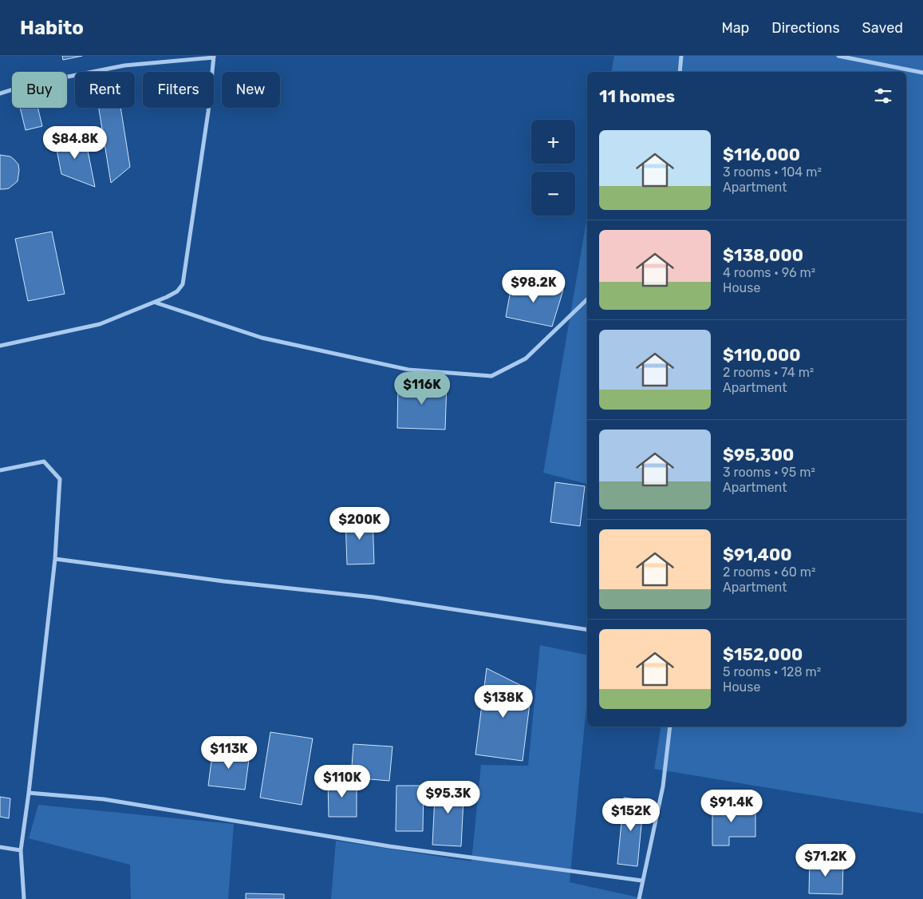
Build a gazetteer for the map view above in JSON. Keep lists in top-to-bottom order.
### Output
{
  "page": {
    "header": "Habito",
    "nav": ["Map", "Directions", "Saved"],
    "chip": [
      "Buy",
      "Rent",
      "Filters",
      "New"
    ],
    "heading": "11 homes",
    "map_buttons": ["+", "−"],
    "list": [
      {
        "name": "$116,000",
        "note": "3 rooms · 104 m² · Apartment"
      },
      {
        "name": "$138,000",
        "note": "4 rooms · 96 m² · House"
      },
      {
        "name": "$110,000",
        "note": "2 rooms · 74 m² · Apartment"
      },
      {
        "name": "$95,300",
        "note": "3 rooms · 95 m² · Apartment"
      },
      {
        "name": "$91,400",
        "note": "2 rooms · 60 m² · Apartment"
      },
      {
        "name": "$152,000",
        "note": "5 rooms · 128 m² · House"
      }
    ],
    "price": [
      "$84.8K",
      "$98.2K",
      "$116K",
      "$200K",
      "$138K",
      "$113K",
      "$110K",
      "$95.3K",
      "$91.4K",
      "$152K",
      "$71.2K"
    ]
  }
}
